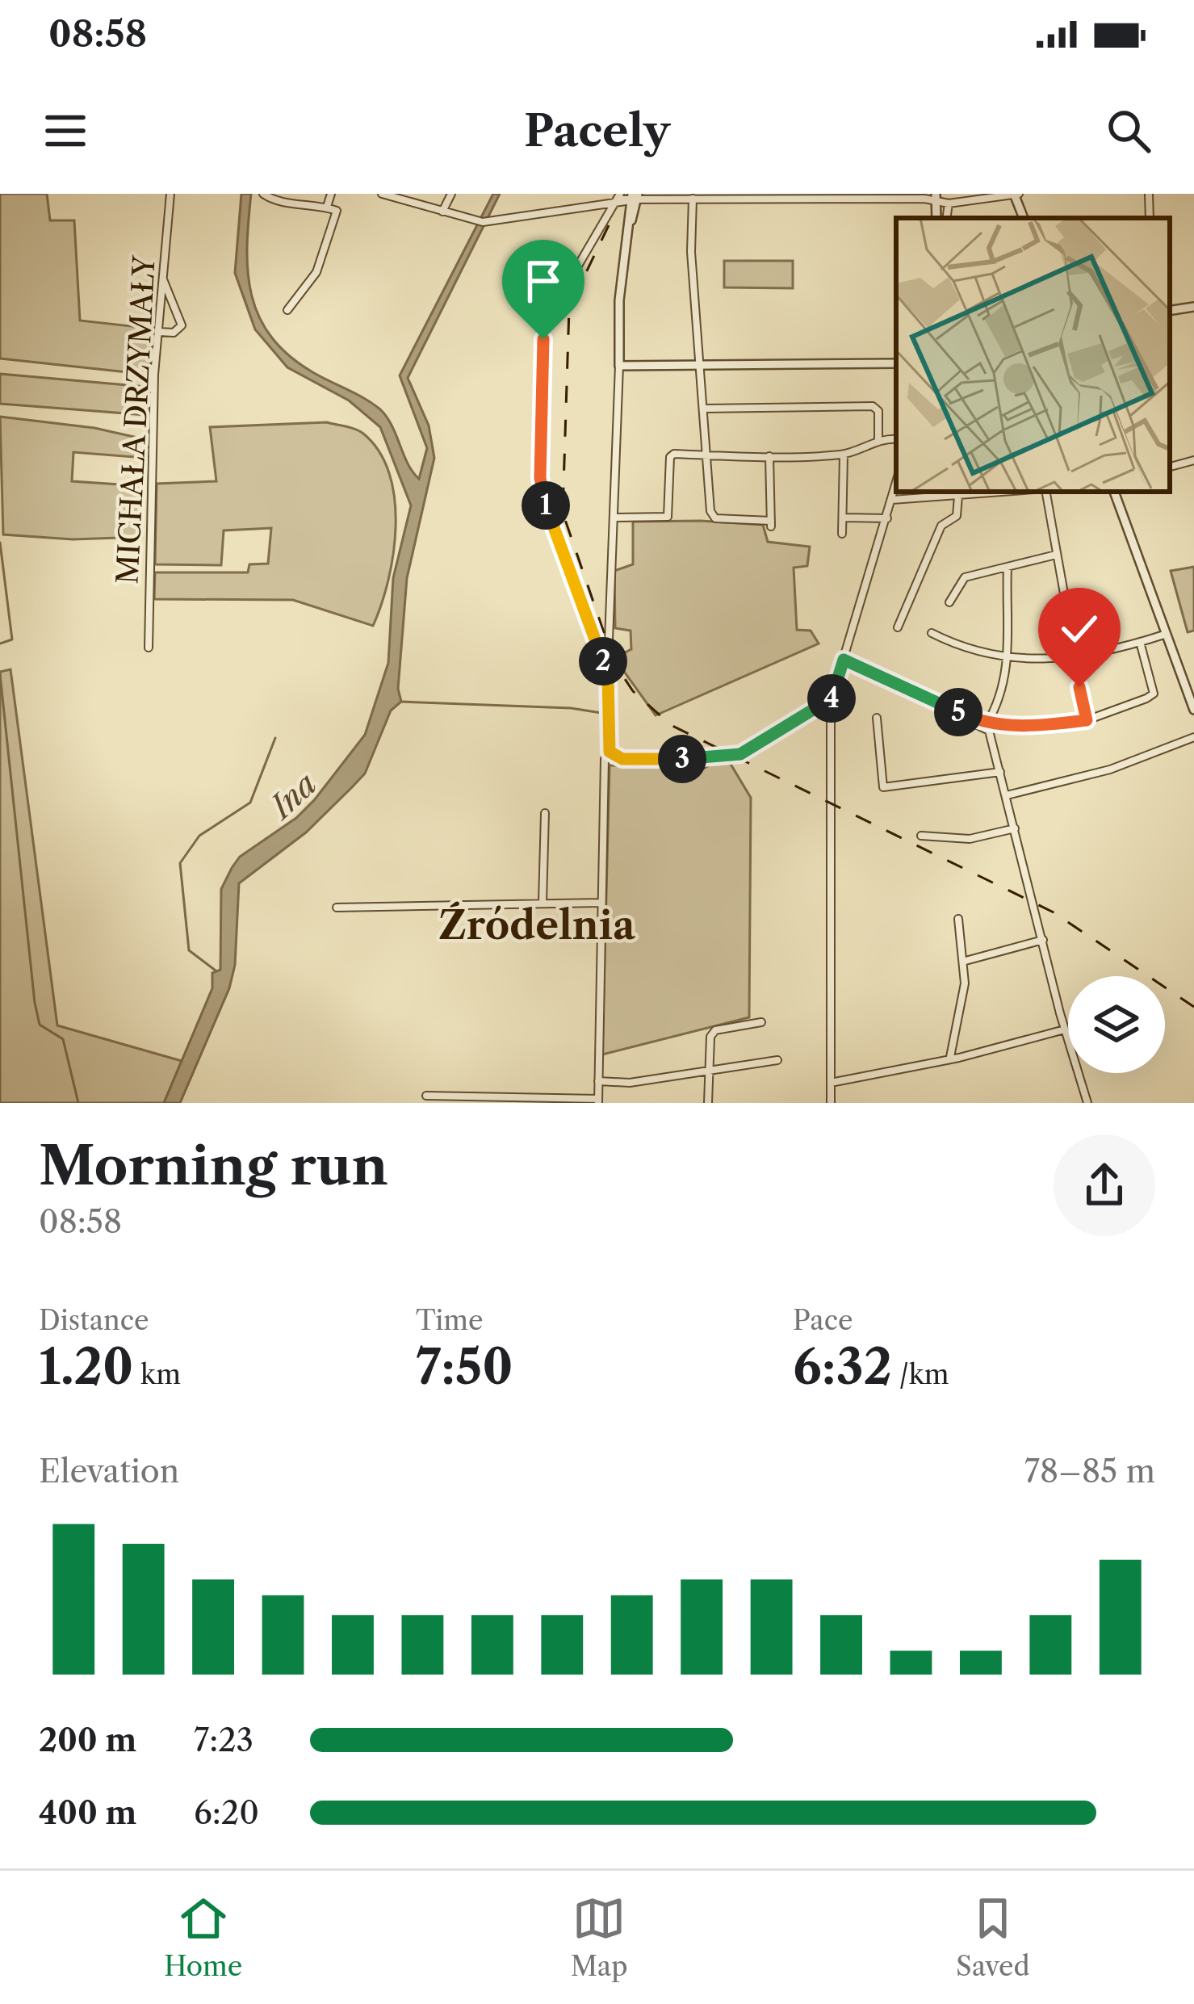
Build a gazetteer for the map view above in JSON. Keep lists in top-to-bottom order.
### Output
{
  "streets": {
    "street": ["MICHAŁA DRZYMAŁY"]
  },
  "districts": ["Źródelnia"],
  "water": ["Ina"],
  "page": {
    "status": "08:58",
    "header": "Pacely",
    "pins": [
      "1",
      "2",
      "4",
      "5",
      "3"
    ],
    "heading": ["Morning run", "08:58"],
    "stats": [
      ["Distance", "1.20 km"],
      ["Time", "7:50"],
      ["Pace", "6:32 /km"]
    ],
    "chart": ["Elevation", "78–85 m"],
    "list": [
      {
        "name": "200 m",
        "note": "7:23"
      },
      {
        "name": "400 m",
        "note": "6:20"
      }
    ],
    "tabs": ["Home", "Map", "Saved"]
  }
}
